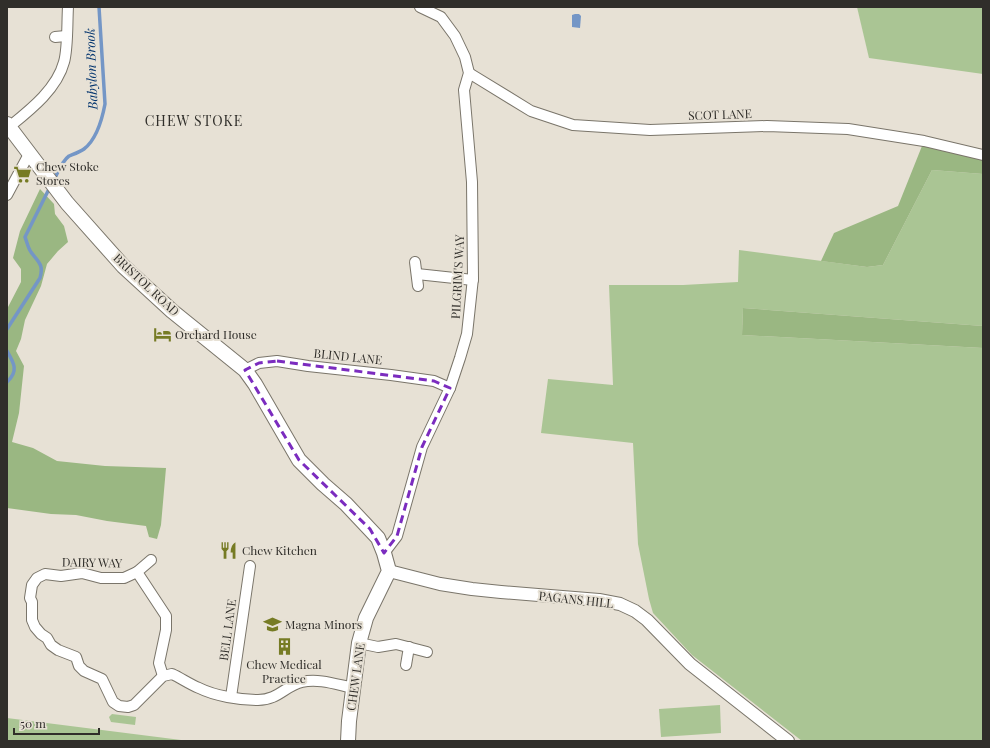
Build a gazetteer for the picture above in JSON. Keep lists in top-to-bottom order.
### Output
{
  "streets": {
    "main road": ["BRISTOL ROAD", "CHEW LANE"],
    "street": [
      "SCOT LANE",
      "PILGRIM'S WAY",
      "BLIND LANE",
      "DAIRY WAY",
      "PAGANS HILL",
      "BELL LANE"
    ]
  },
  "crossings": [
    ["SCOT LANE", "PILGRIM'S WAY"],
    ["PILGRIM'S WAY", "BRISTOL ROAD"],
    ["PILGRIM'S WAY", "BLIND LANE"],
    ["BRISTOL ROAD", "BLIND LANE"],
    ["BRISTOL ROAD", "PAGANS HILL"],
    ["BRISTOL ROAD", "CHEW LANE"],
    ["PAGANS HILL", "CHEW LANE"]
  ],
  "districts": ["CHEW STOKE"],
  "water": ["Babylon Brook"],
  "places": {
    "supermarket": ["Chew Stoke Stores"],
    "hotel": ["Orchard House"],
    "restaurant": ["Chew Kitchen"],
    "school or university": ["Magna Minors"],
    "building": ["Chew Medical Practice"]
  },
  "scale_bar": "50 m"
}
